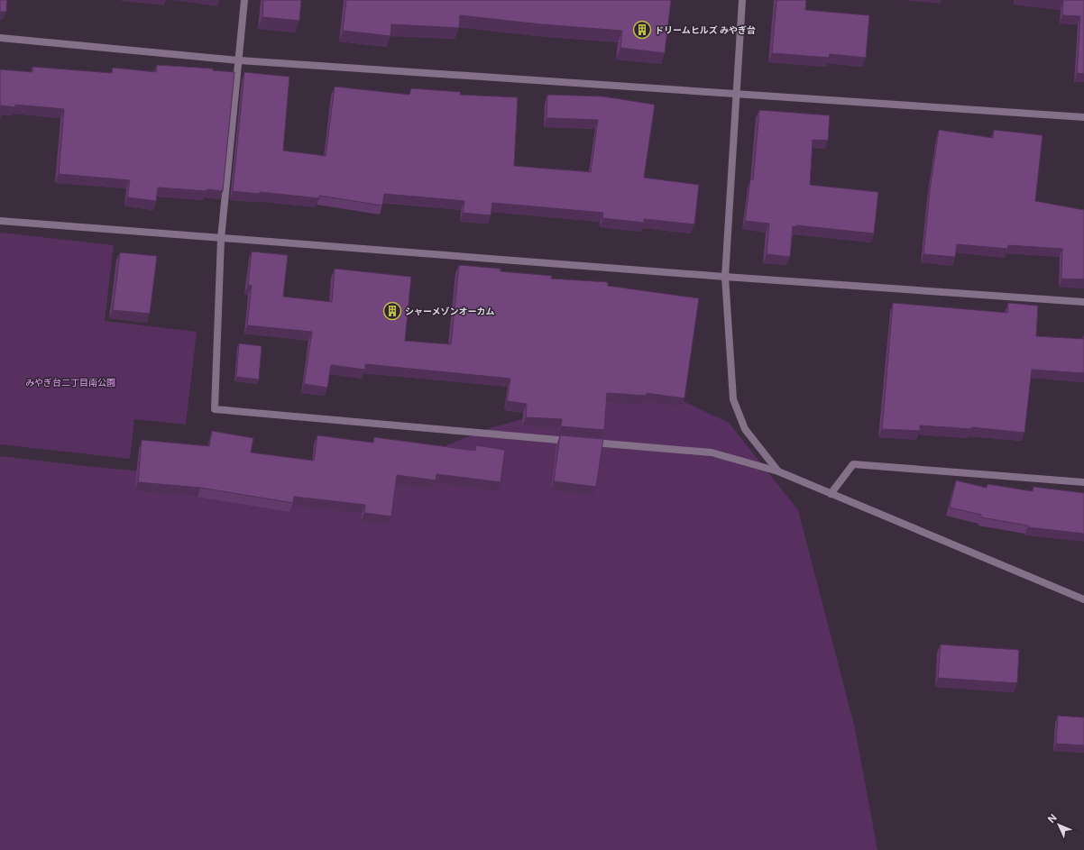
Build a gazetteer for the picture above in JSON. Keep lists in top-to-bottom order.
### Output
{
  "parks": ["みやぎ台二丁目南公園"],
  "places": {
    "building": ["ドリームヒルズ みやぎ台", "シャーメゾンオーカム"]
  },
  "north": "top left"
}
